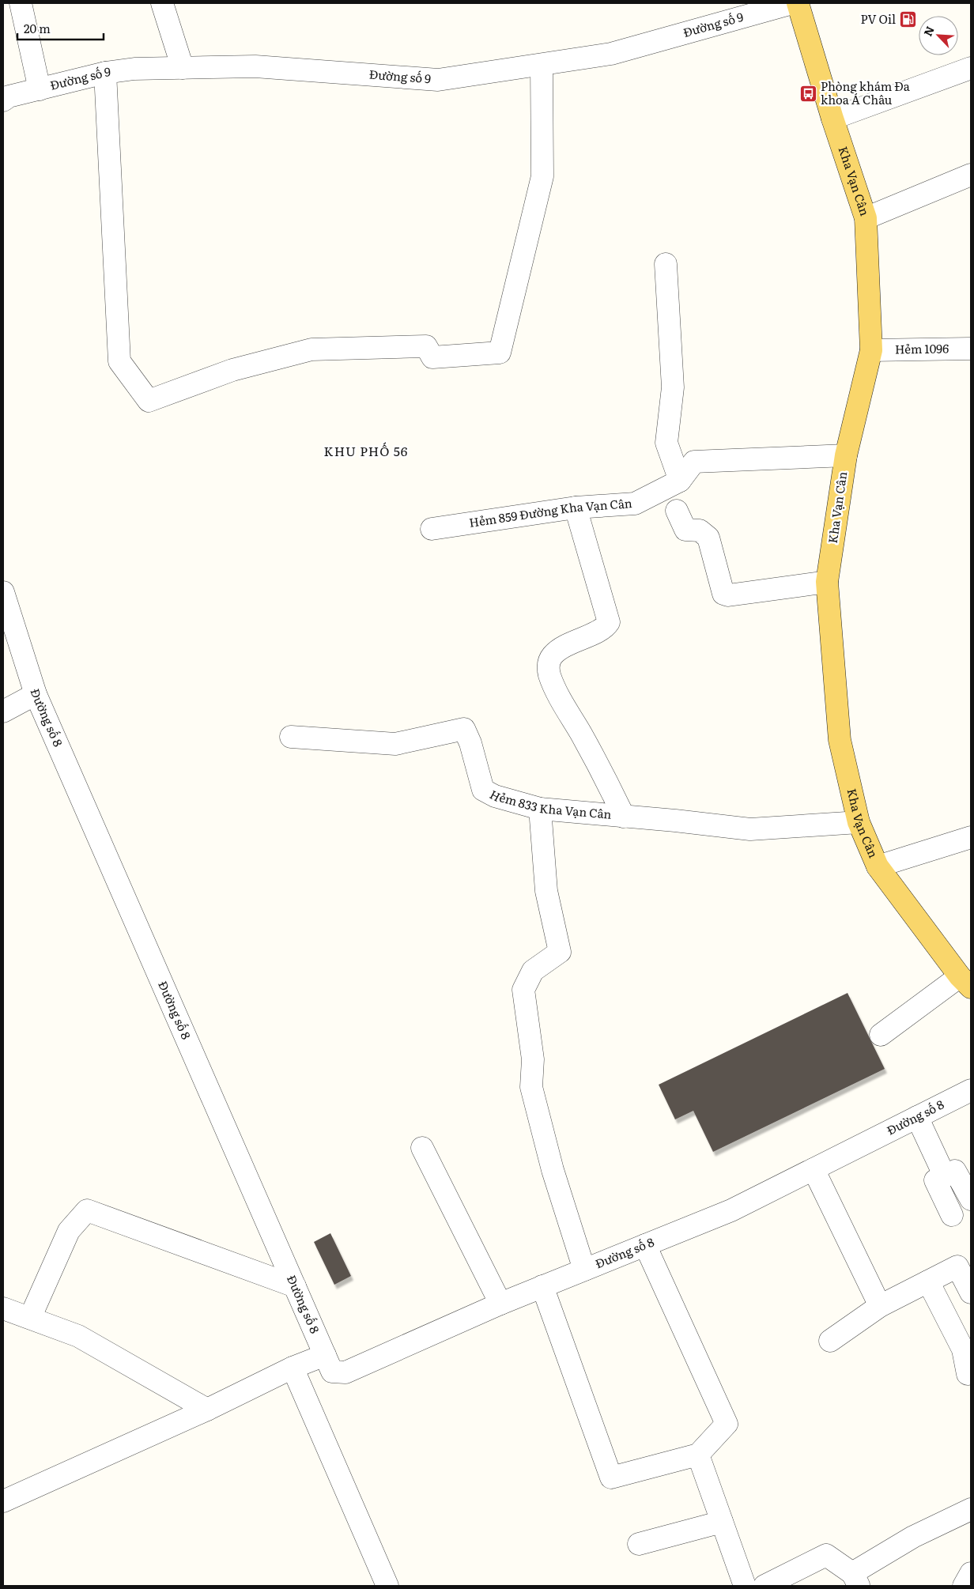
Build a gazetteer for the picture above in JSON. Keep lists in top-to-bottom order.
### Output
{
  "streets": {
    "main road": ["Kha Vạn Cân"],
    "street": [
      "Đường số 9",
      "Hẻm 1096",
      "Hẻm 859 Đường Kha Vạn Cân",
      "Đường số 8",
      "Hẻm 833 Kha Vạn Cân"
    ]
  },
  "crossings": [
    ["Kha Vạn Cân", "Hẻm 1096"],
    ["Kha Vạn Cân", "Hẻm 859 Đường Kha Vạn Cân"],
    ["Kha Vạn Cân", "Hẻm 833 Kha Vạn Cân"]
  ],
  "districts": ["KHU PHỐ 56"],
  "places": {
    "fuel station": ["PV Oil"],
    "bus stop": ["Phòng khám Đa khoa Á Châu"]
  },
  "scale_bar": "20 m",
  "north": "top left"
}
